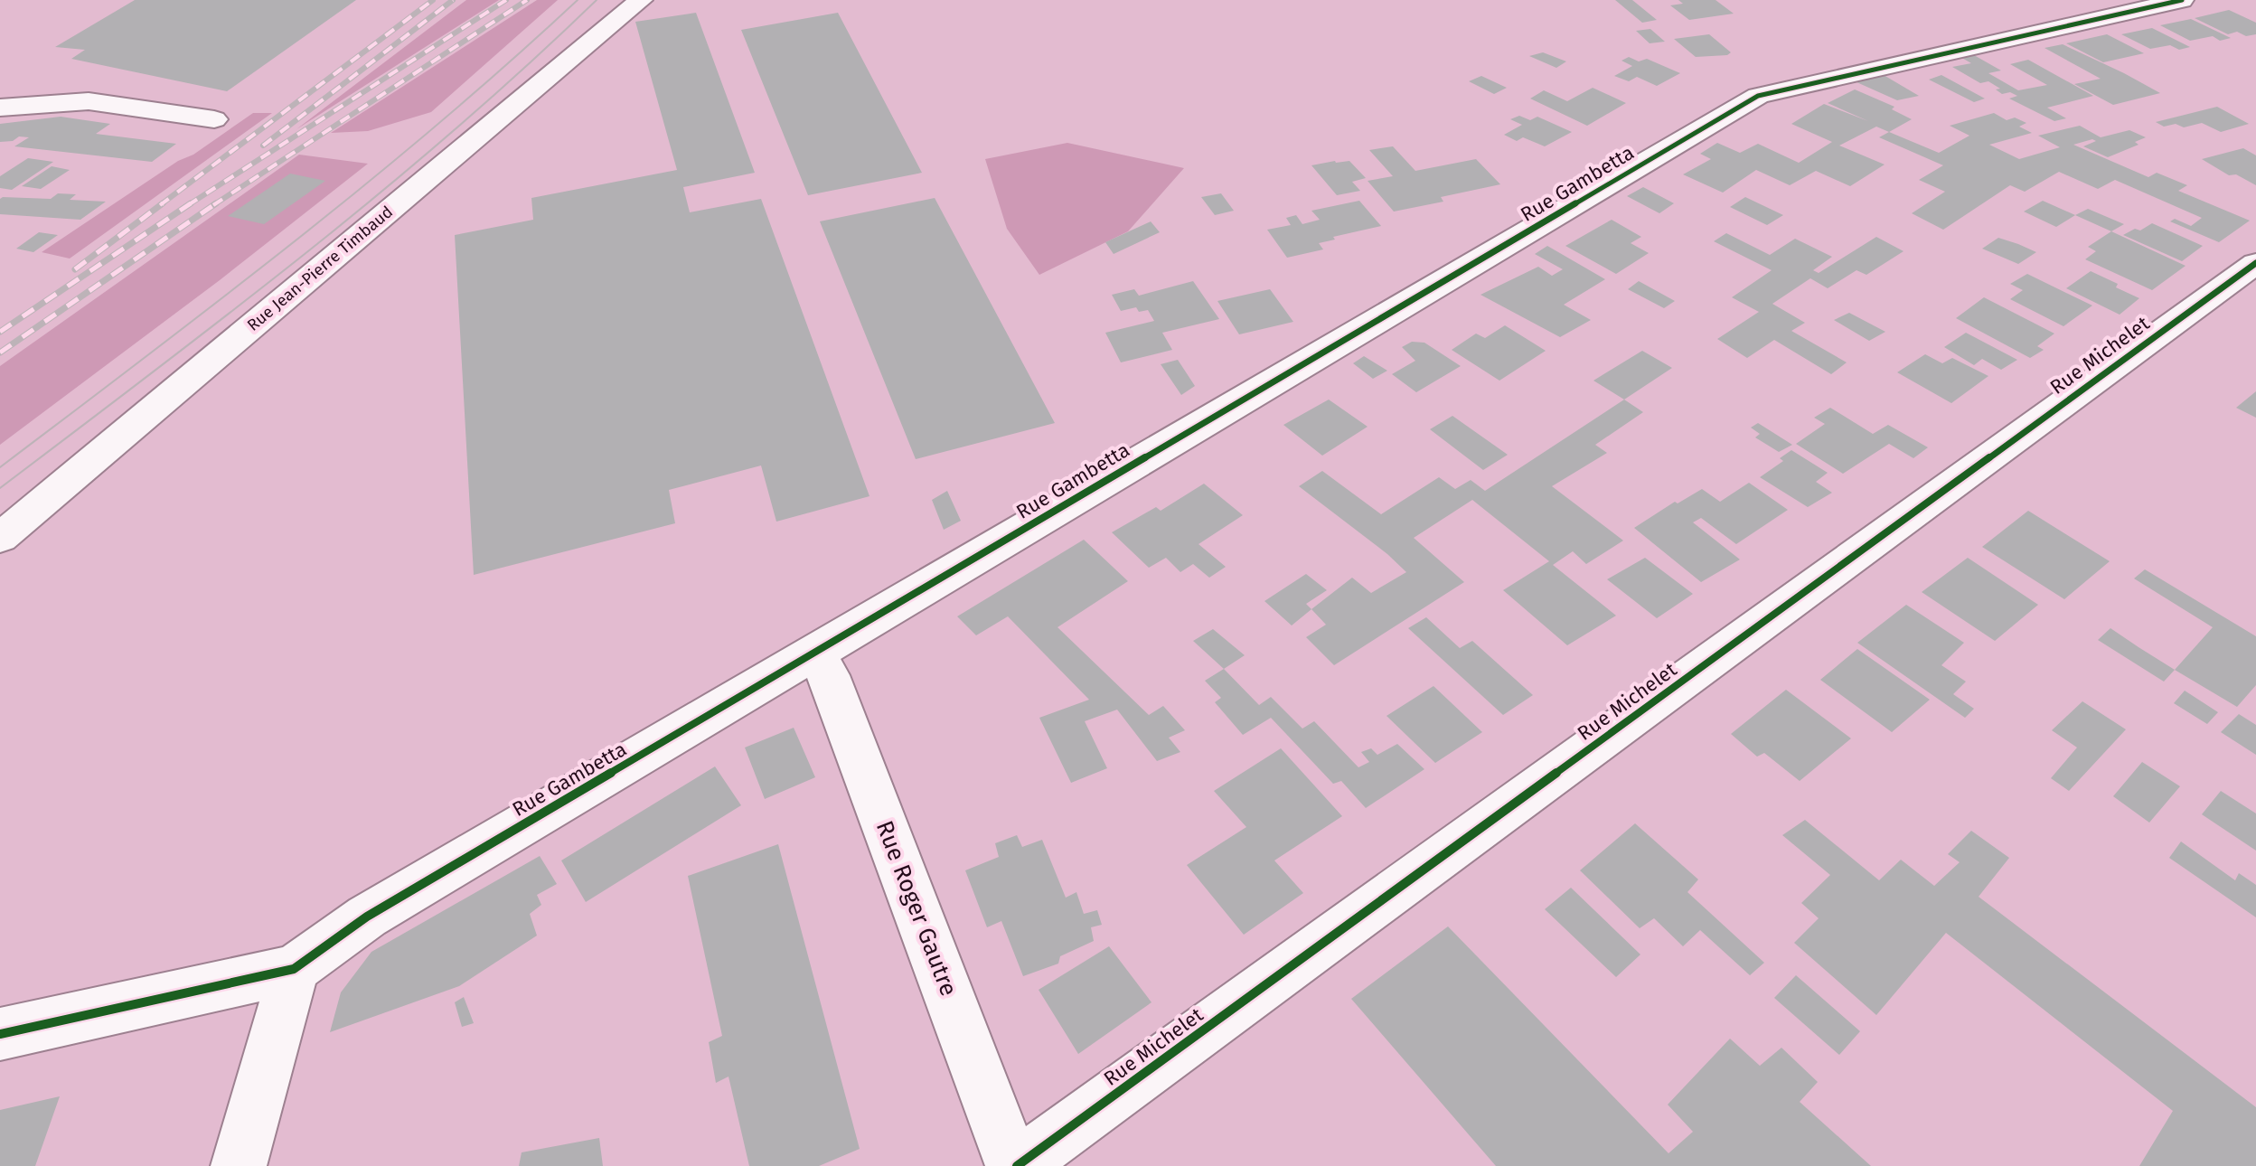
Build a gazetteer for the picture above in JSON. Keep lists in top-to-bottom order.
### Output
{
  "streets": {
    "street": [
      "Rue Gambetta",
      "Rue Jean-Pierre Timbaud",
      "Rue Michelet",
      "Rue Roger Gautre"
    ]
  },
  "crossings": [
    ["Rue Gambetta", "Rue Roger Gautre"],
    ["Rue Michelet", "Rue Roger Gautre"]
  ]
}
